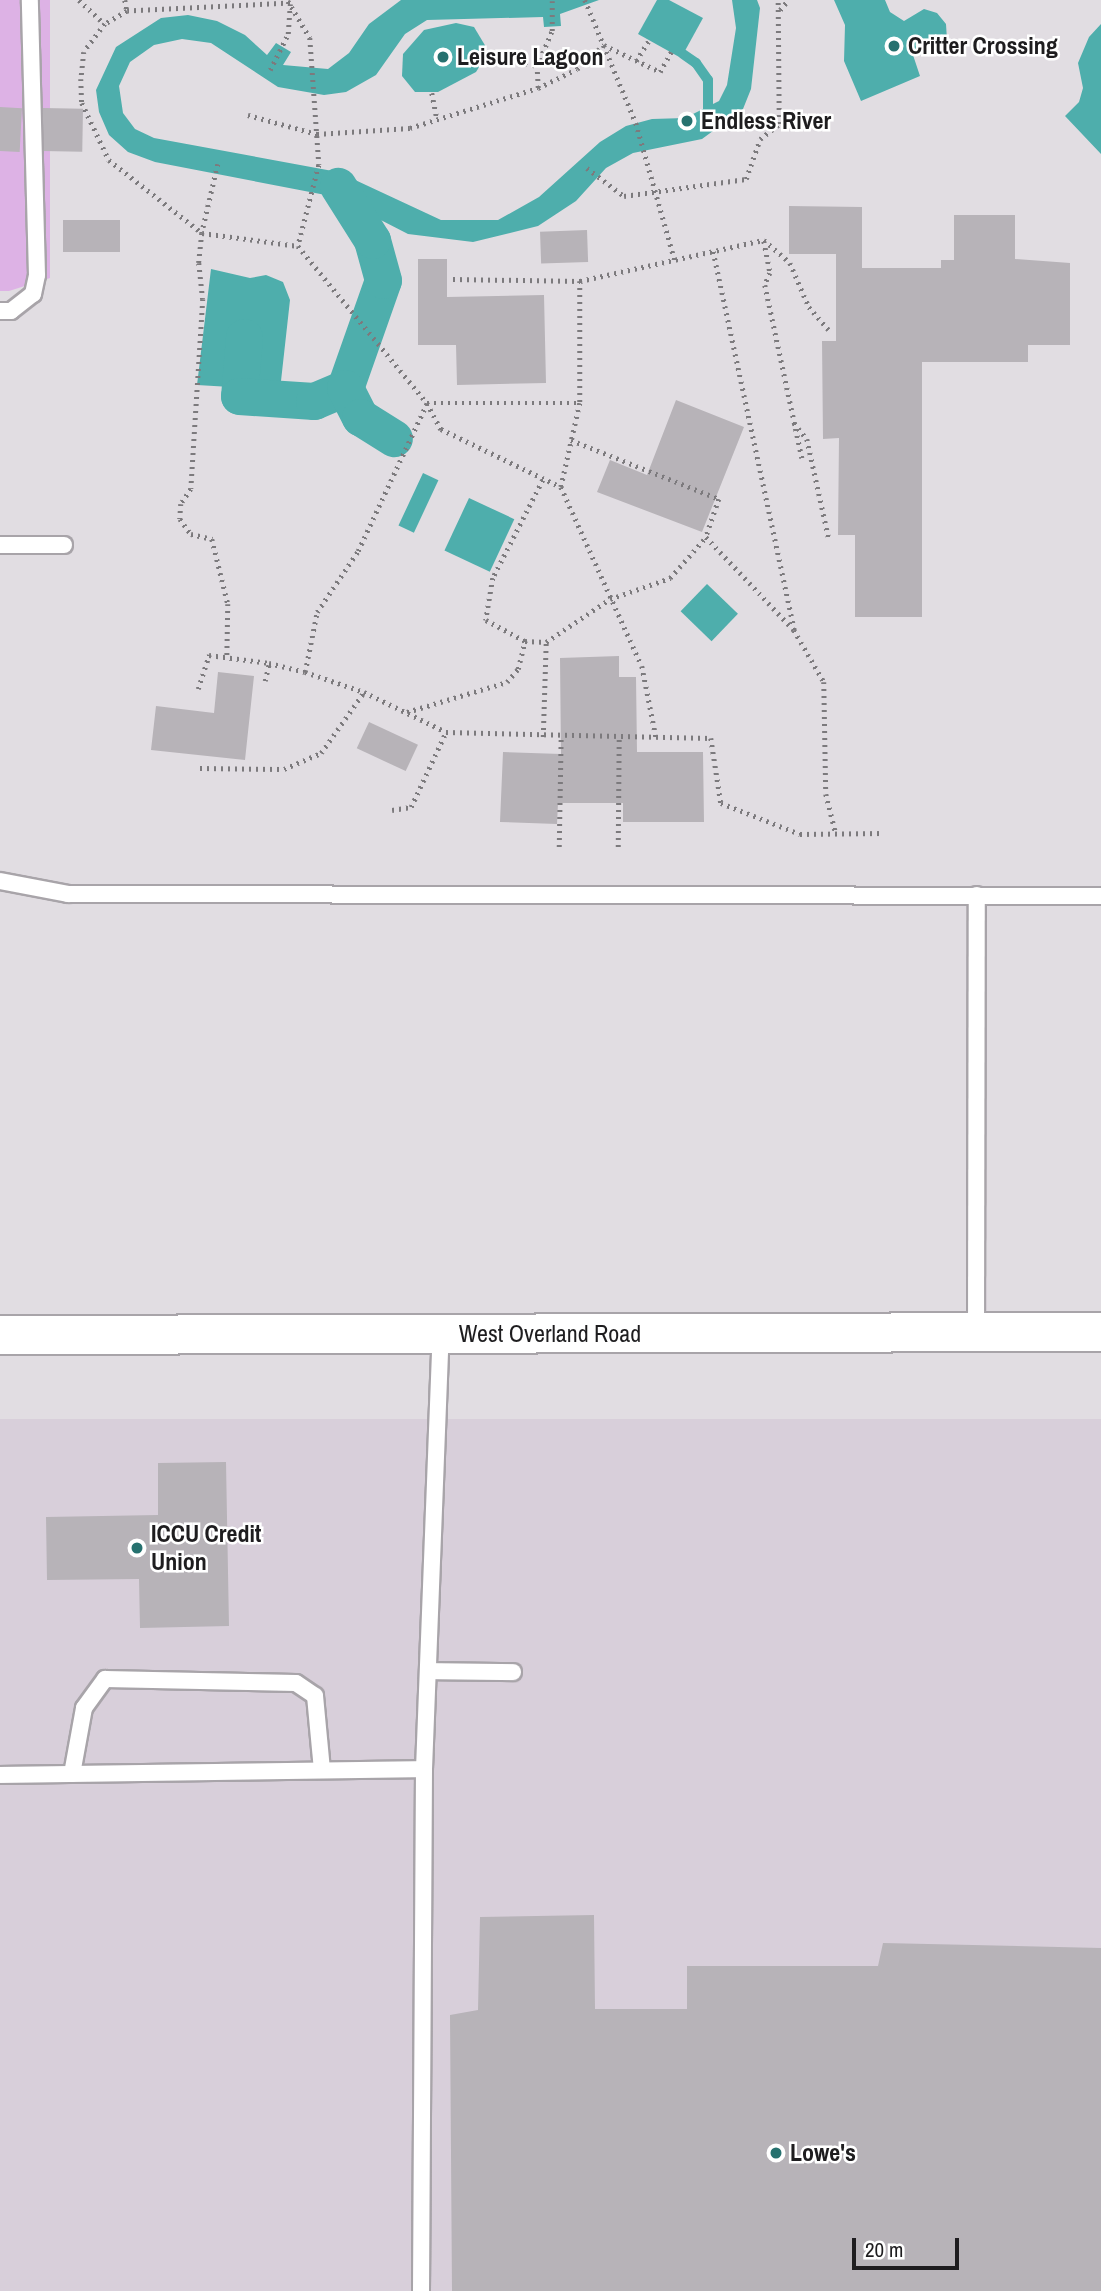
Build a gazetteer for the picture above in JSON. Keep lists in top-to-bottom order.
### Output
{
  "streets": {
    "street": ["West Overland Road"]
  },
  "places": [
    "Critter Crossing",
    "Leisure Lagoon",
    "Endless River",
    "ICCU Credit Union",
    "Lowe's"
  ],
  "scale_bar": "20 m"
}
